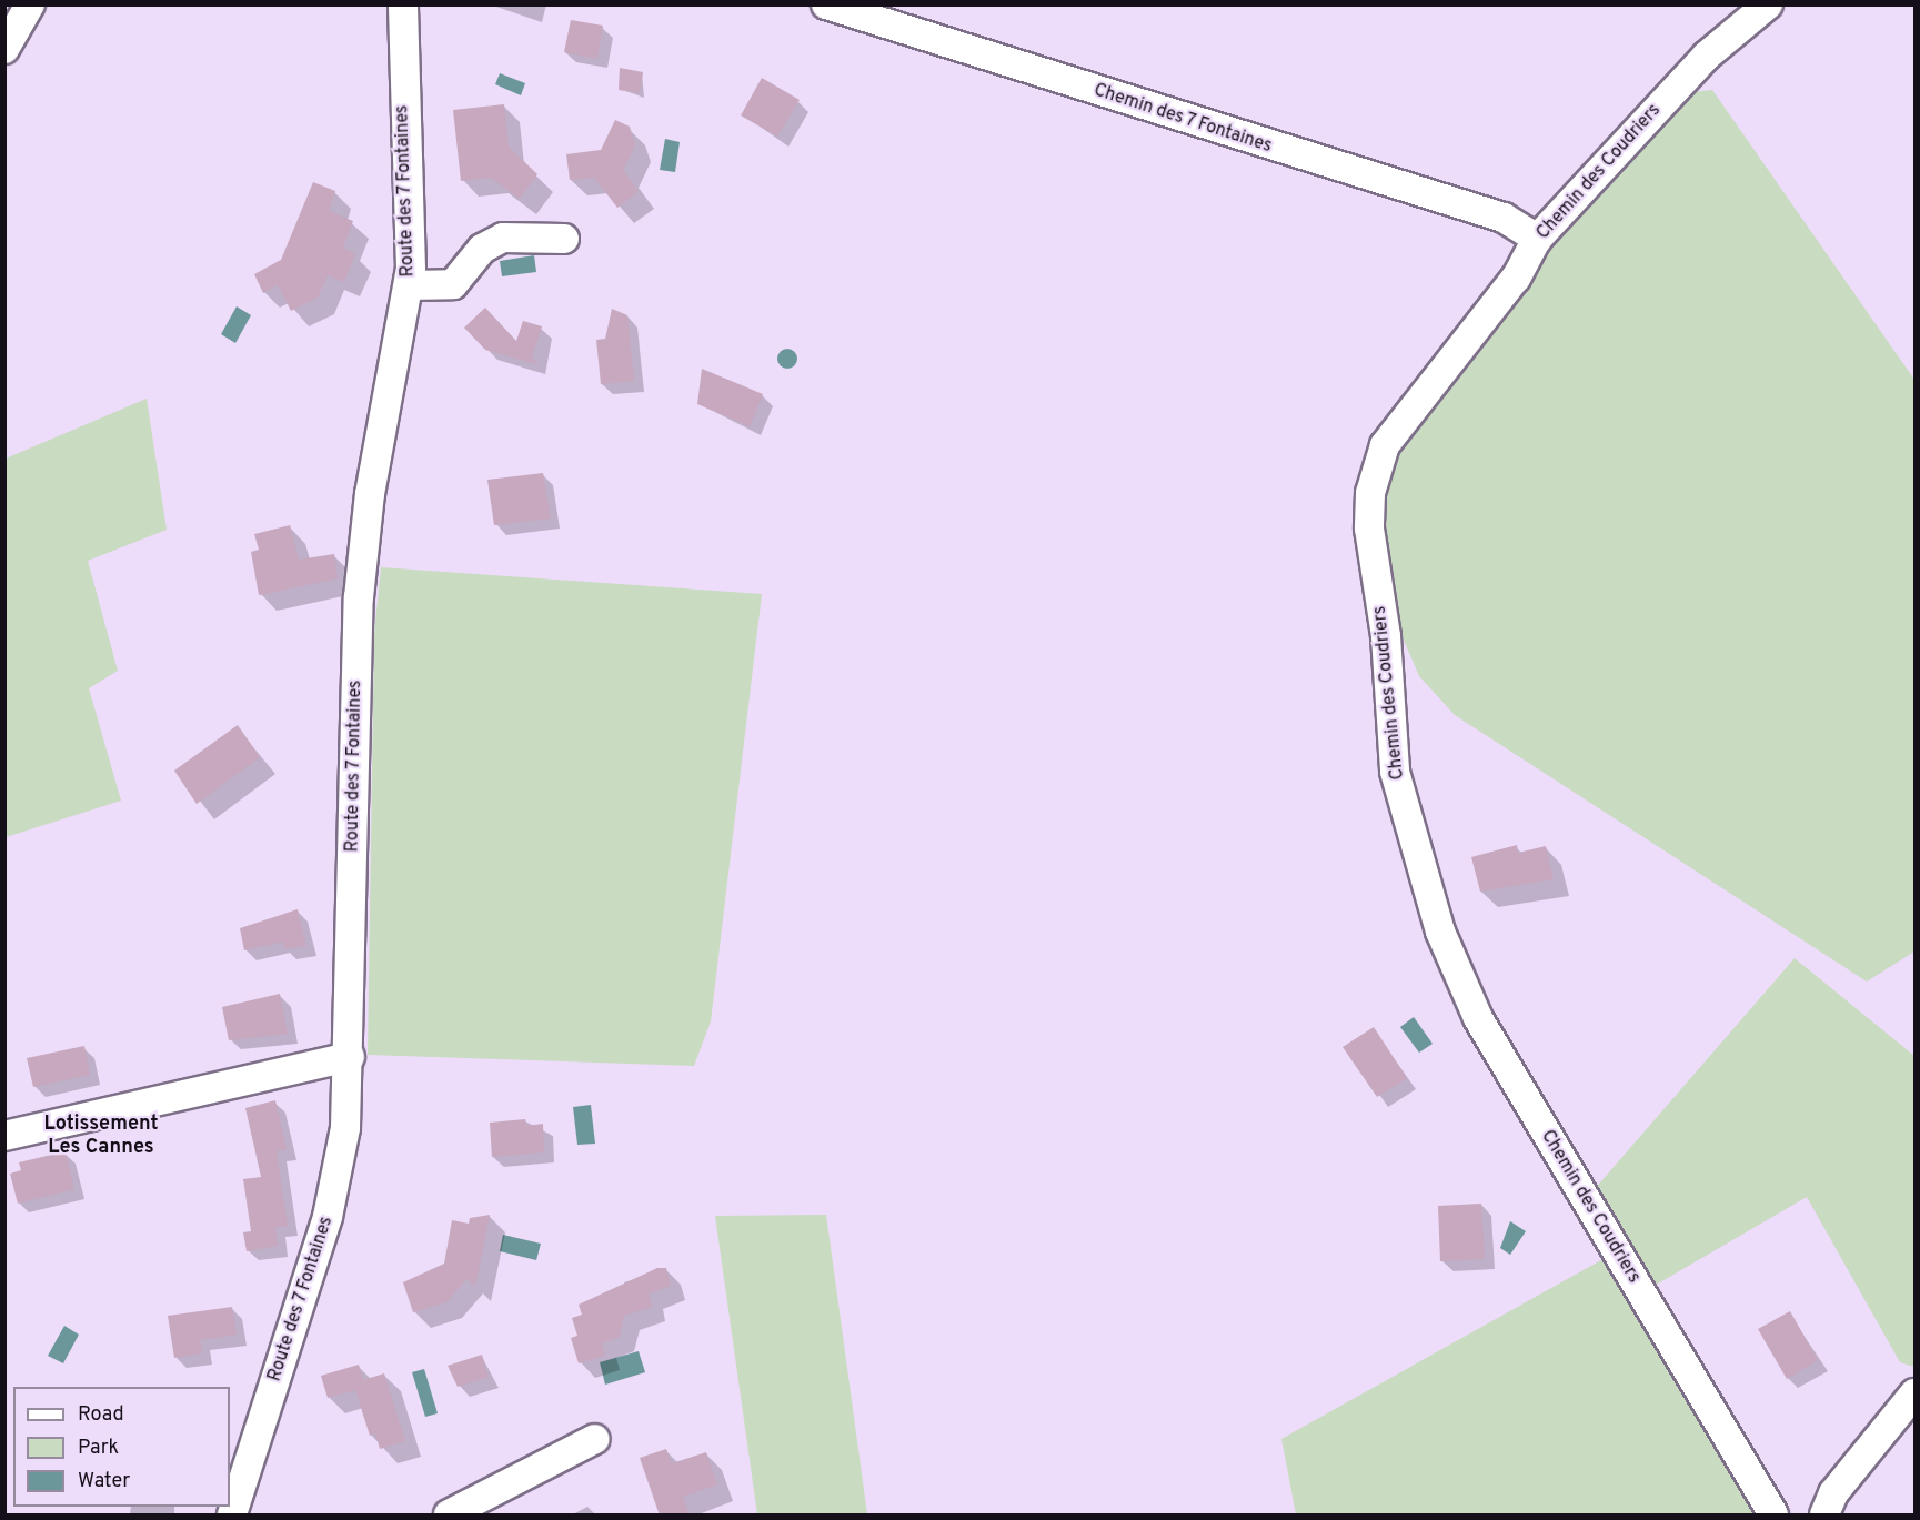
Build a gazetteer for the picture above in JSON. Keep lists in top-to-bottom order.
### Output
{
  "streets": {
    "street": ["Chemin des 7 Fontaines", "Chemin des Coudriers", "Route des 7 Fontaines"]
  },
  "crossings": [
    ["Chemin des 7 Fontaines", "Chemin des Coudriers"]
  ],
  "districts": ["Lotissement Les Cannes"],
  "legend": ["Road", "Park", "Water"]
}
